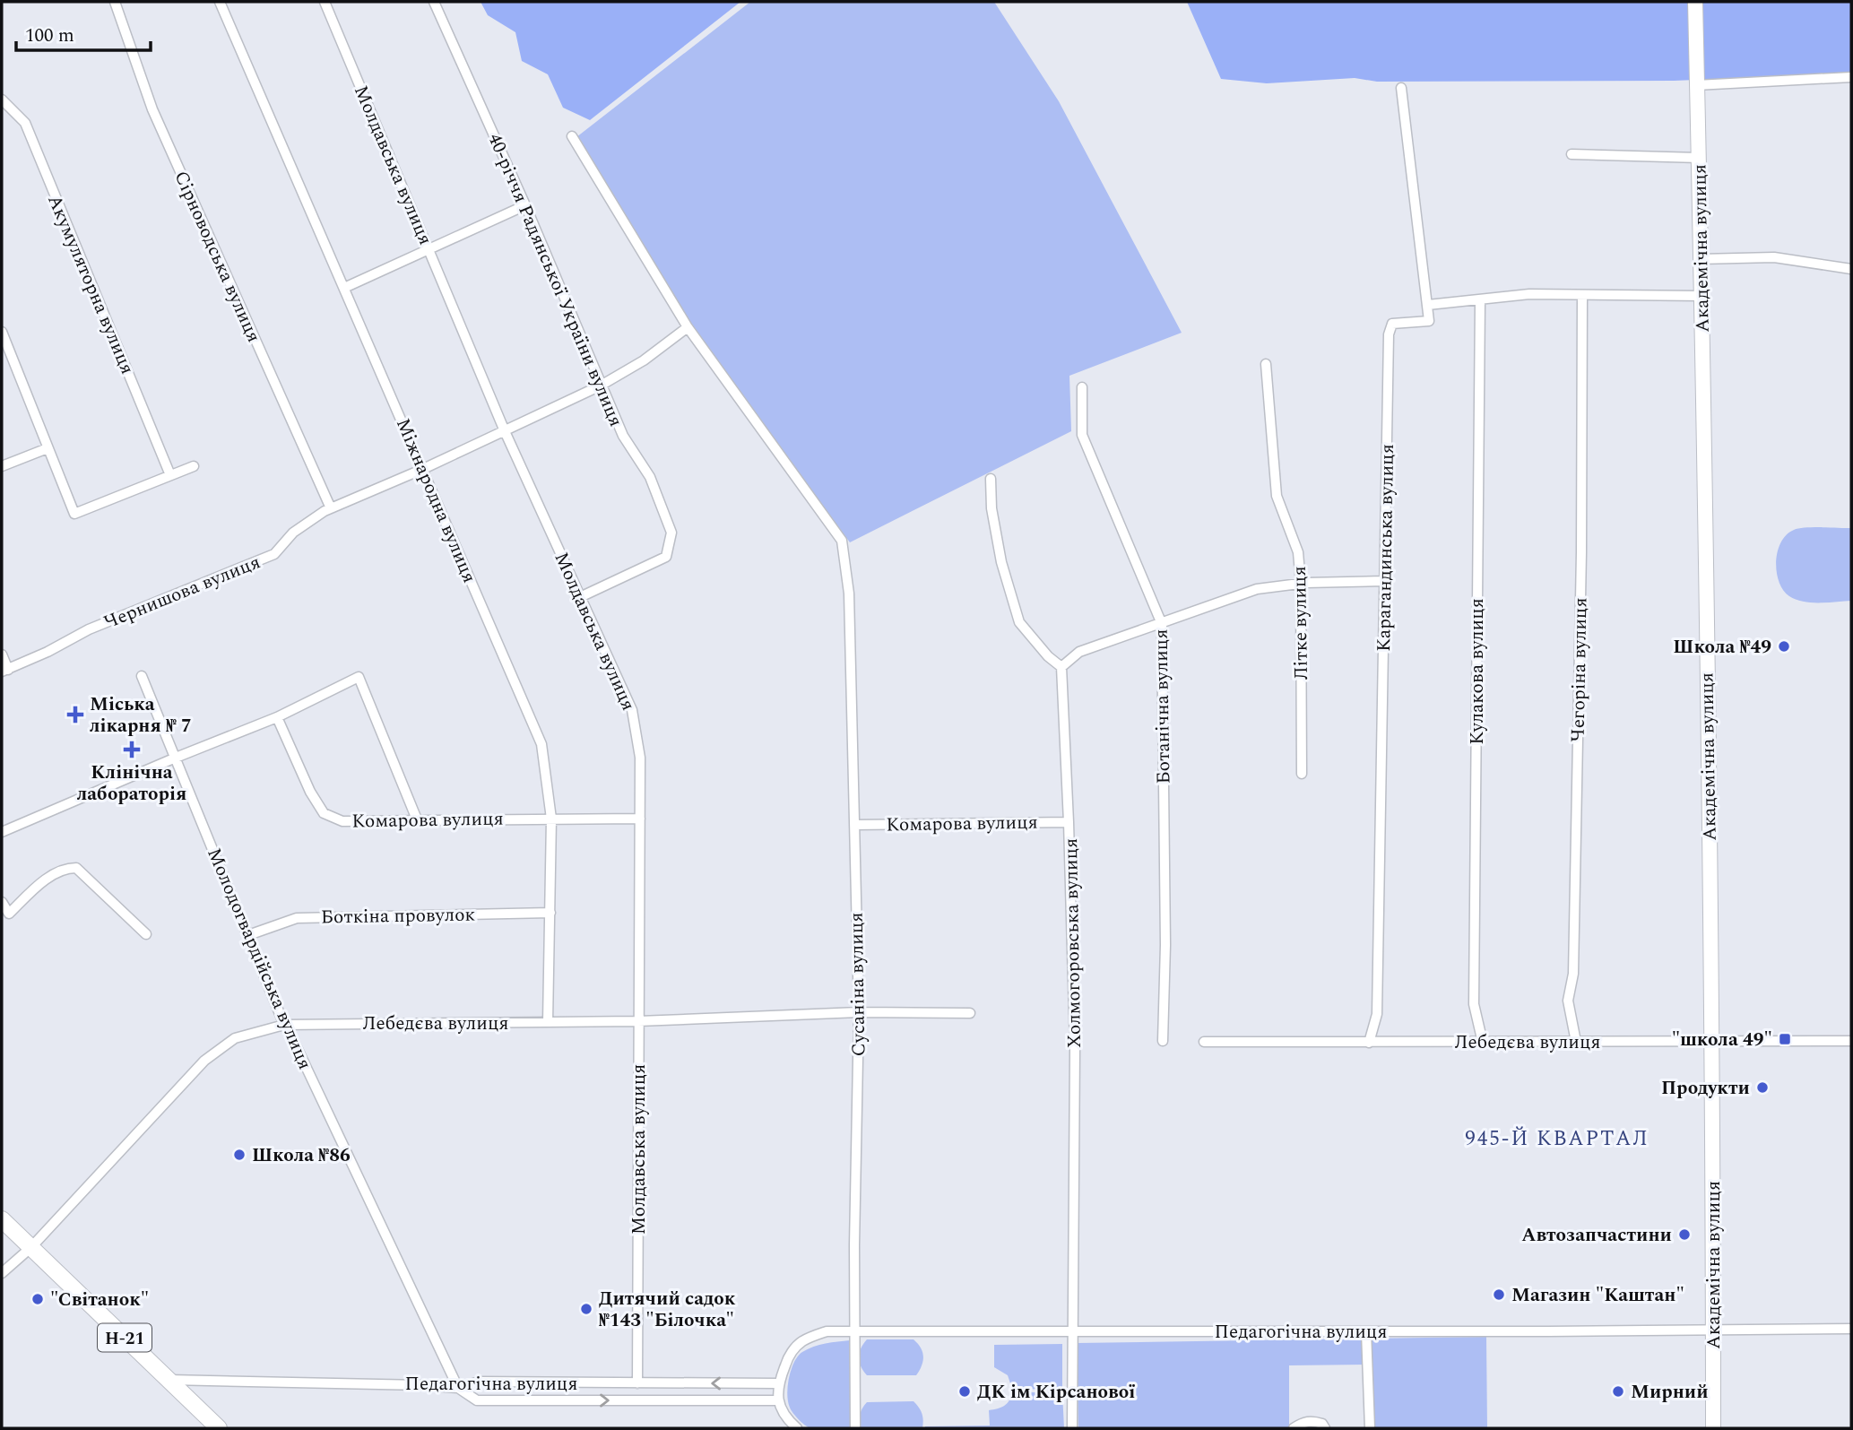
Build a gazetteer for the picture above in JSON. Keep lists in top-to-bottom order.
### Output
{
  "streets": {
    "main road": ["Академічна вулиця", "Н-21"],
    "street": [
      "Молдавська вулиця",
      "Сірноводська вулиця",
      "40-річчя Радянської України вулиця",
      "Акумуляторна вулиця",
      "Міжнародна вулиця",
      "Карагандинська вулиця",
      "Чернишова вулиця",
      "Літке вулиця",
      "Чегоріна вулиця",
      "Кулакова вулиця",
      "Ботанічна вулиця",
      "Комарова вулиця",
      "Боткіна провулок",
      "Холмогоровська вулиця",
      "Молодогвардійська вулиця",
      "Сусаніна вулиця",
      "Лебедєва вулиця",
      "Педагогічна вулиця"
    ]
  },
  "crossings": [
    ["Молдавська вулиця", "40-річчя Радянської України вулиця"],
    ["Молдавська вулиця", "Чернишова вулиця"],
    ["Молдавська вулиця", "Комарова вулиця"],
    ["Молдавська вулиця", "Лебедєва вулиця"],
    ["Молдавська вулиця", "Педагогічна вулиця"],
    ["Академічна вулиця", "Лебедєва вулиця"],
    ["Академічна вулиця", "Педагогічна вулиця"],
    ["Сірноводська вулиця", "Чернишова вулиця"],
    ["40-річчя Радянської України вулиця", "Чернишова вулиця"],
    ["Міжнародна вулиця", "Чернишова вулиця"],
    ["Міжнародна вулиця", "Комарова вулиця"],
    ["Міжнародна вулиця", "Боткіна провулок"],
    ["Міжнародна вулиця", "Лебедєва вулиця"],
    ["Карагандинська вулиця", "Лебедєва вулиця"],
    ["Чернишова вулиця", "Сусаніна вулиця"],
    ["Чегоріна вулиця", "Лебедєва вулиця"],
    ["Кулакова вулиця", "Лебедєва вулиця"],
    ["Комарова вулиця", "Холмогоровська вулиця"],
    ["Комарова вулиця", "Сусаніна вулиця"],
    ["Боткіна провулок", "Молодогвардійська вулиця"],
    ["Холмогоровська вулиця", "Педагогічна вулиця"],
    ["Молодогвардійська вулиця", "Лебедєва вулиця"],
    ["Молодогвардійська вулиця", "Педагогічна вулиця"],
    ["Сусаніна вулиця", "Лебедєва вулиця"],
    ["Сусаніна вулиця", "Педагогічна вулиця"],
    ["Лебедєва вулиця", "Н-21"],
    ["Педагогічна вулиця", "Н-21"]
  ],
  "districts": ["945-Й КВАРТАЛ"],
  "places": {
    "other": [
      "Школа №49",
      "Продукти",
      "Школа №86",
      "Автозапчастини",
      "Магазин \"Каштан\"",
      "\"Світанок\"",
      "Дитячий садок №143 \"Білочка\"",
      "ДК ім Кірсанової",
      "Мирний"
    ],
    "health": ["Міська лікарня № 7", "Клінічна лабораторія"],
    "transit": ["\"школа 49\""]
  },
  "scale_bar": "100 m"
}
